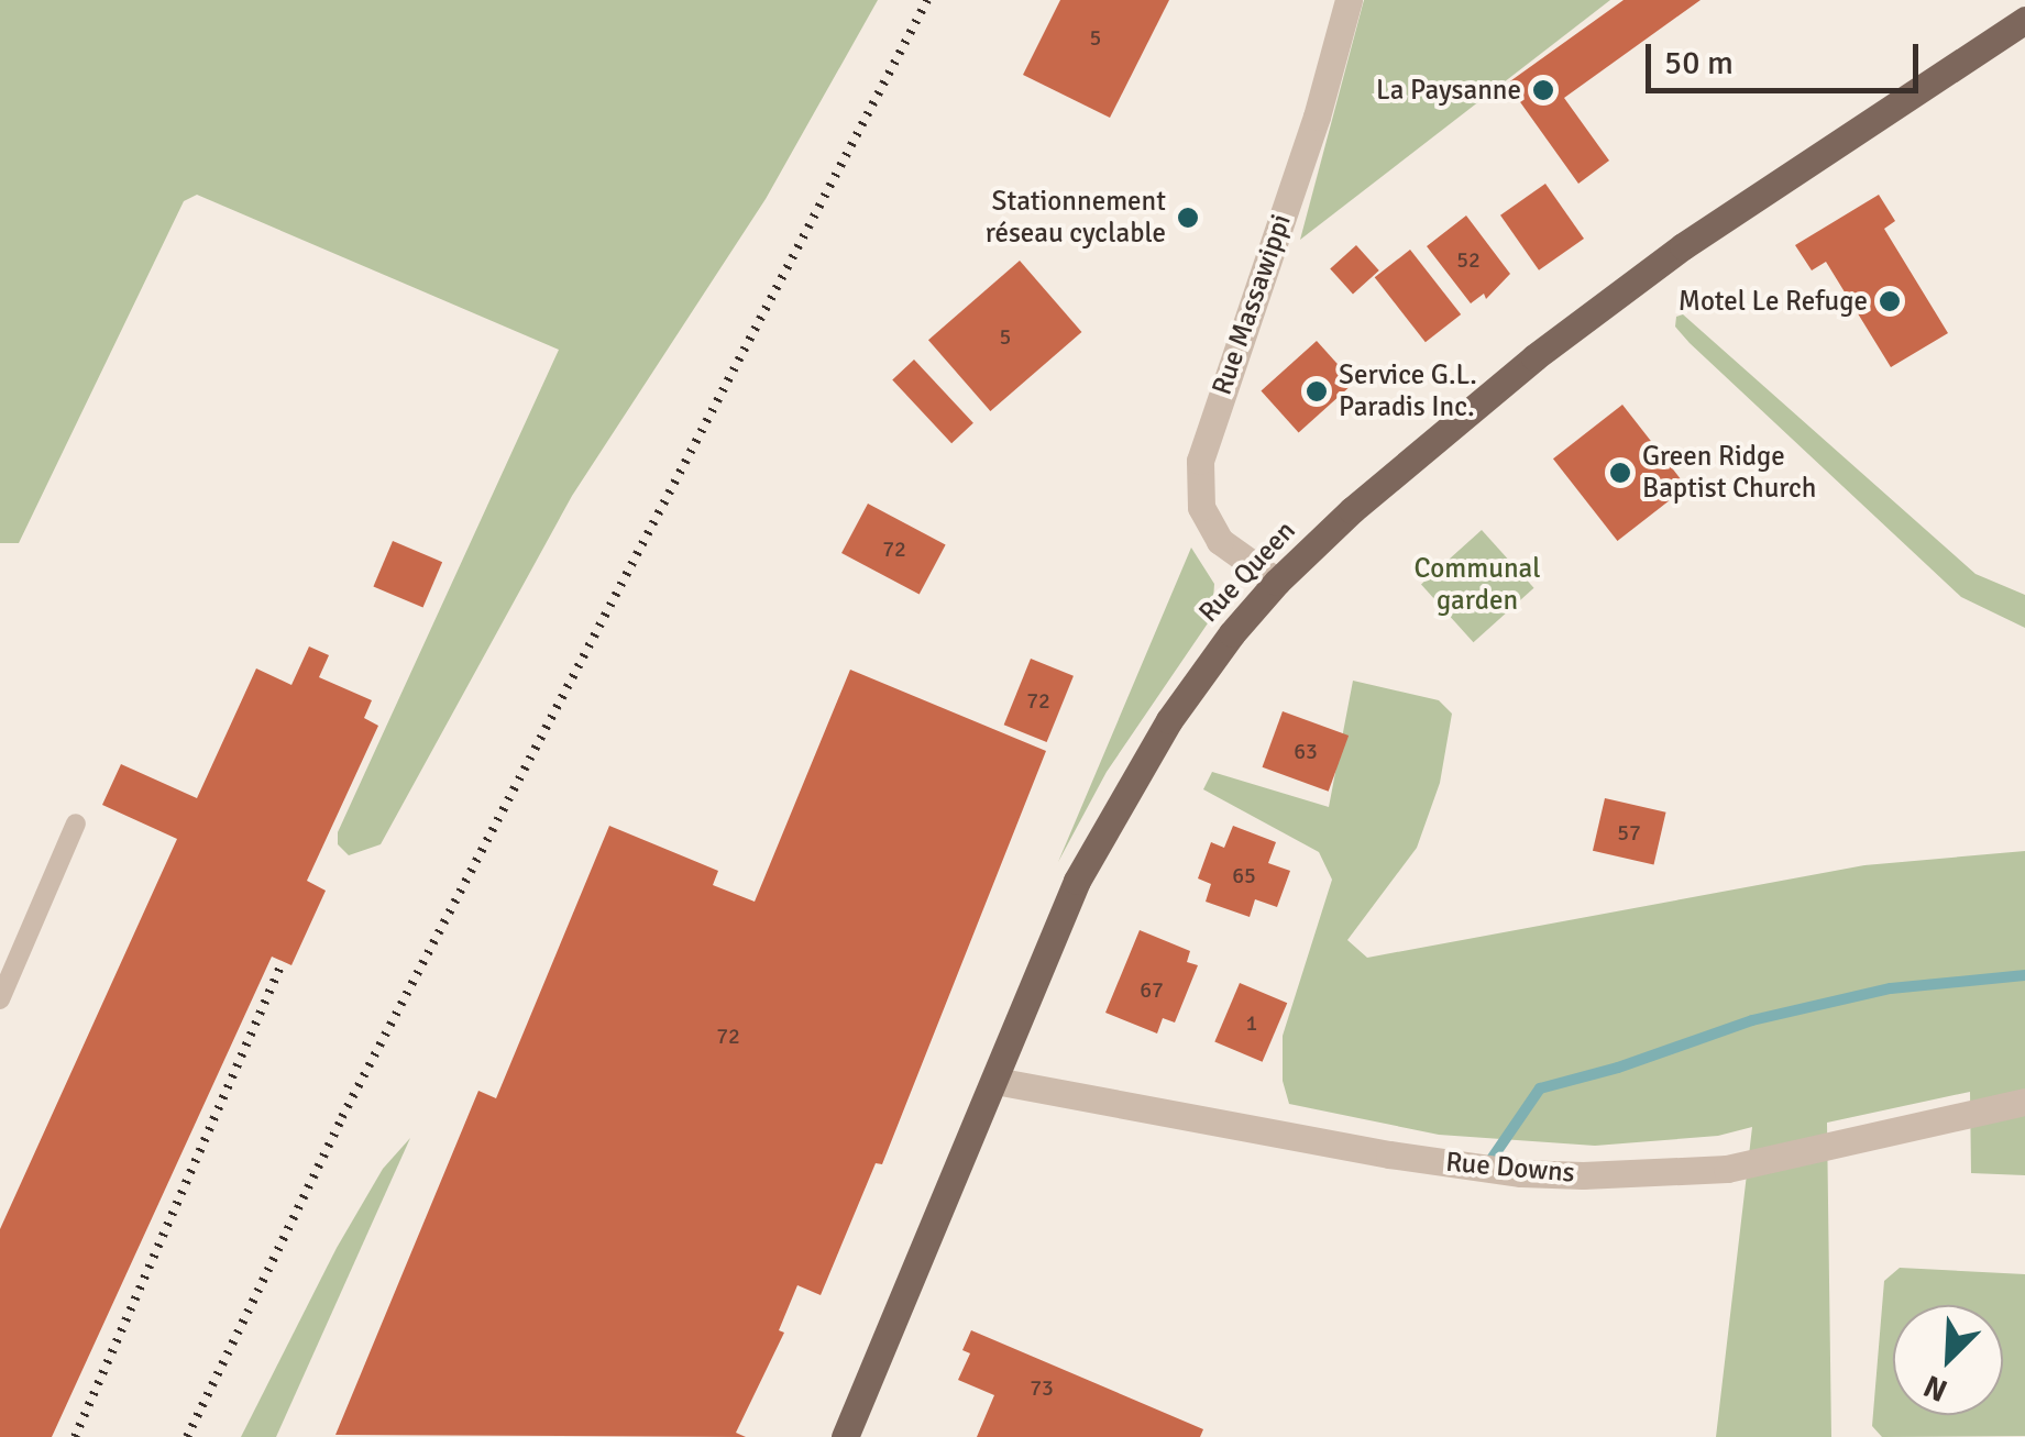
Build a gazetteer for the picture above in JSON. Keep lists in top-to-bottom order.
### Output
{
  "streets": {
    "main road": ["Rue Queen"],
    "street": ["Rue Massawippi", "Rue Downs"]
  },
  "crossings": [
    ["Rue Massawippi", "Rue Queen"],
    ["Rue Queen", "Rue Downs"]
  ],
  "parks": ["Communal garden"],
  "places": [
    "La Paysanne",
    "Stationnement réseau cyclable",
    "Motel Le Refuge",
    "Service G.L. Paradis Inc.",
    "Green Ridge Baptist Church"
  ],
  "house_numbers": [
    "5",
    "52",
    "5",
    "72",
    "72",
    "63",
    "57",
    "65",
    "67",
    "1",
    "72",
    "73"
  ],
  "scale_bar": "50 m",
  "north": "bottom left"
}
